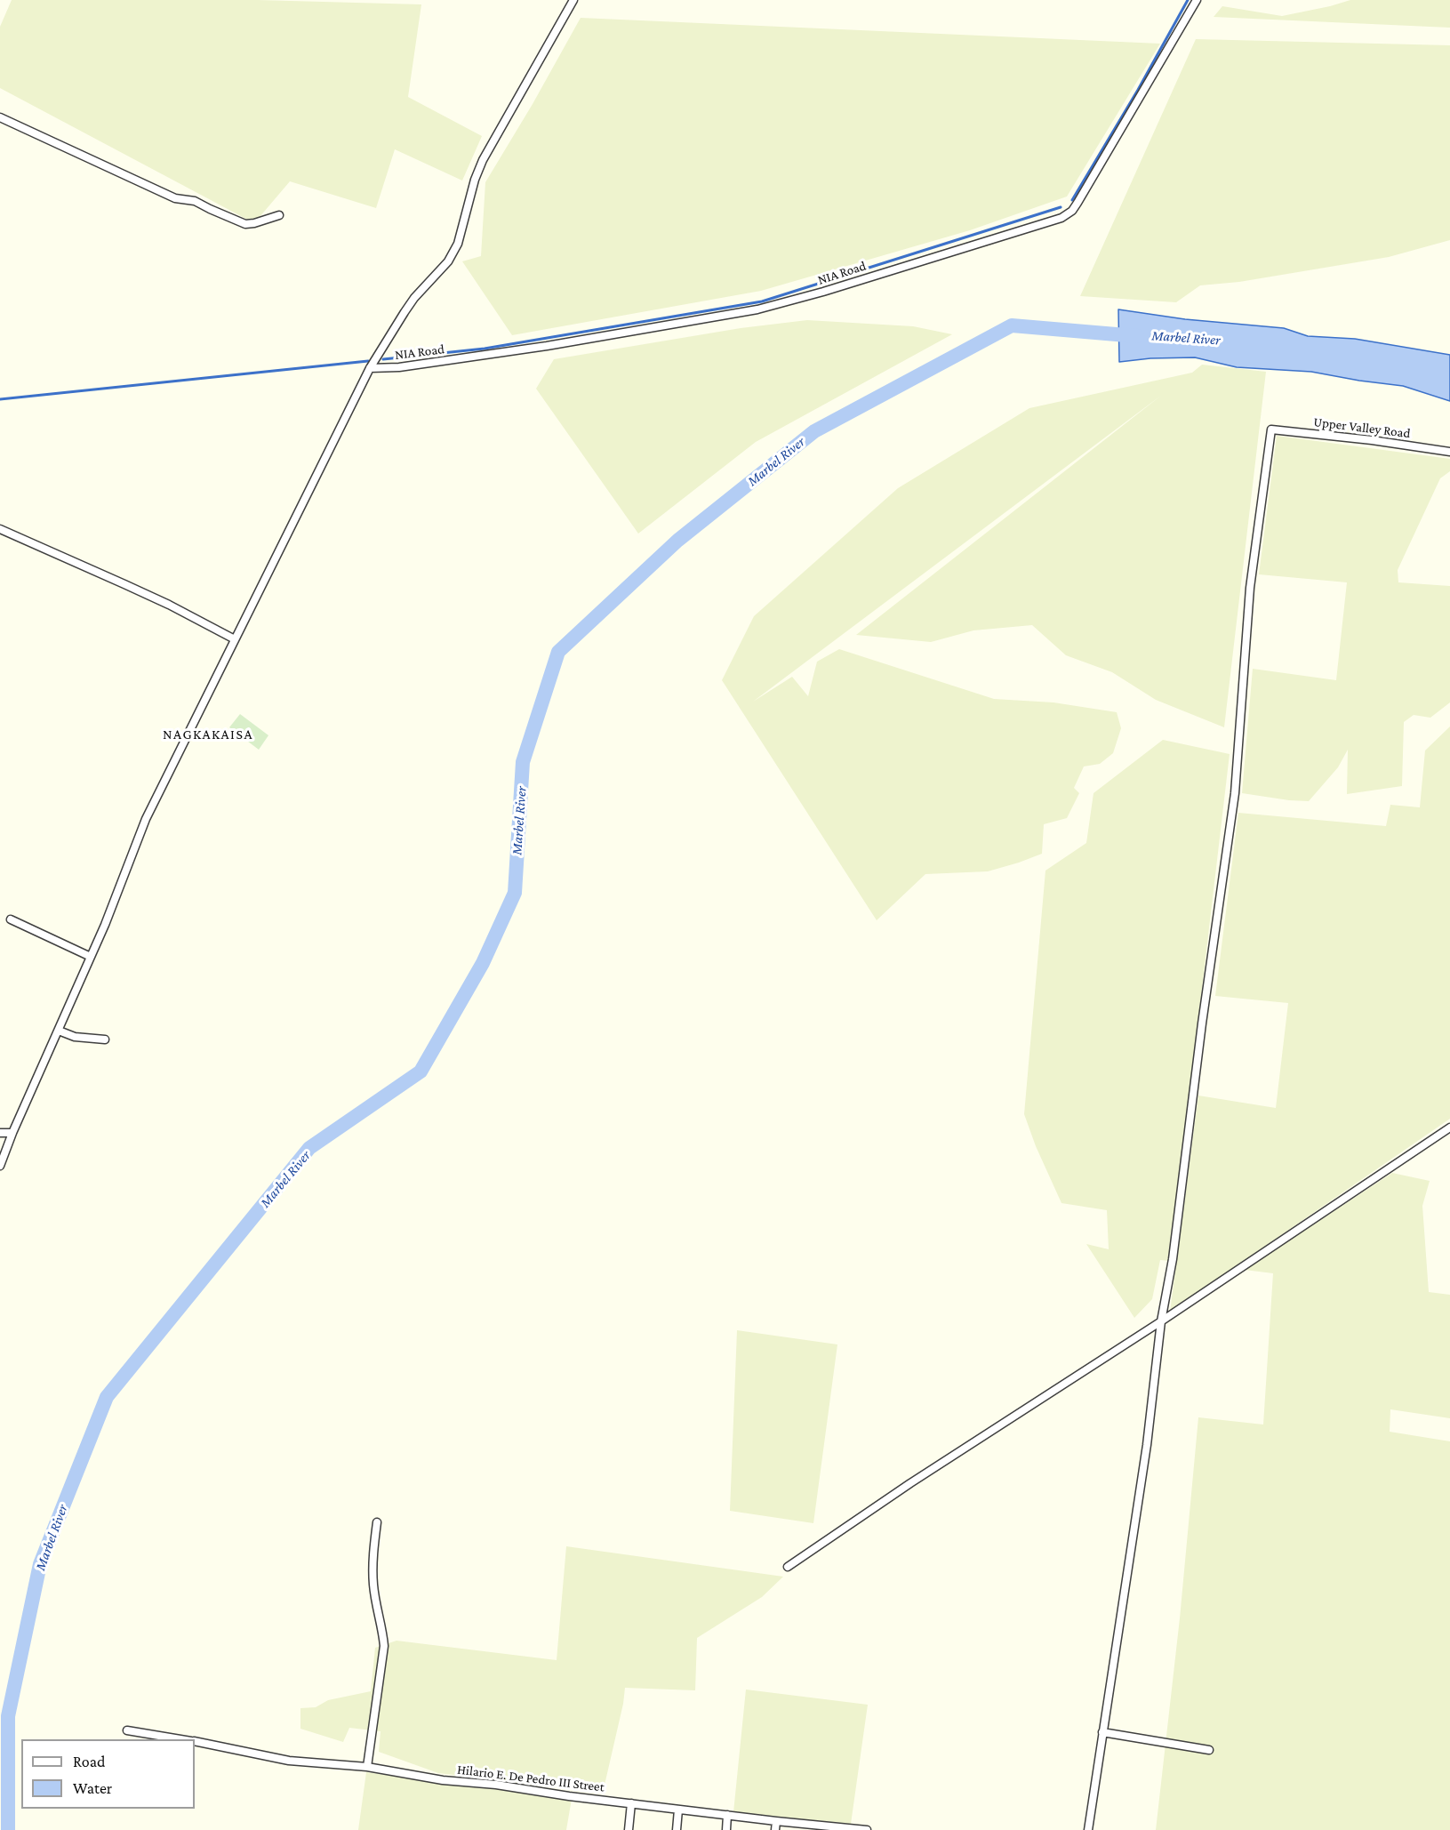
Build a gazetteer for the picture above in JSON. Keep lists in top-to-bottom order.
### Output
{
  "streets": {
    "street": ["NIA Road", "Upper Valley Road", "Hilario E. De Pedro III Street"]
  },
  "districts": ["NAGKAKAISA"],
  "water": ["Marbel River"],
  "legend": ["Road", "Water"]
}
